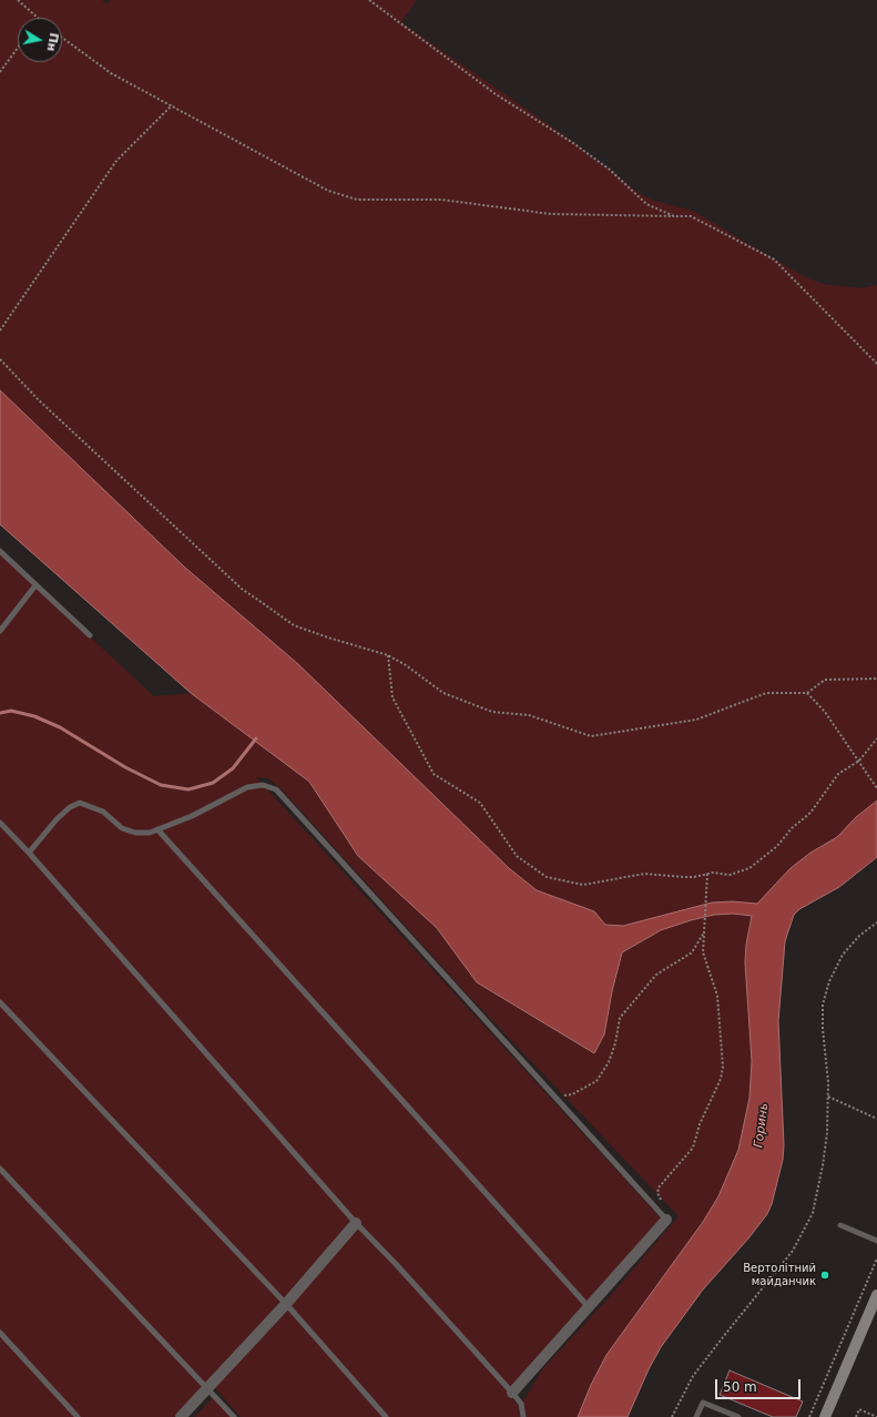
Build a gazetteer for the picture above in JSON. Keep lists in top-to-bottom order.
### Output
{
  "water": ["Горинь"],
  "places": ["Вертолітний майданчик"],
  "scale_bar": "50 m",
  "north": "right"
}
